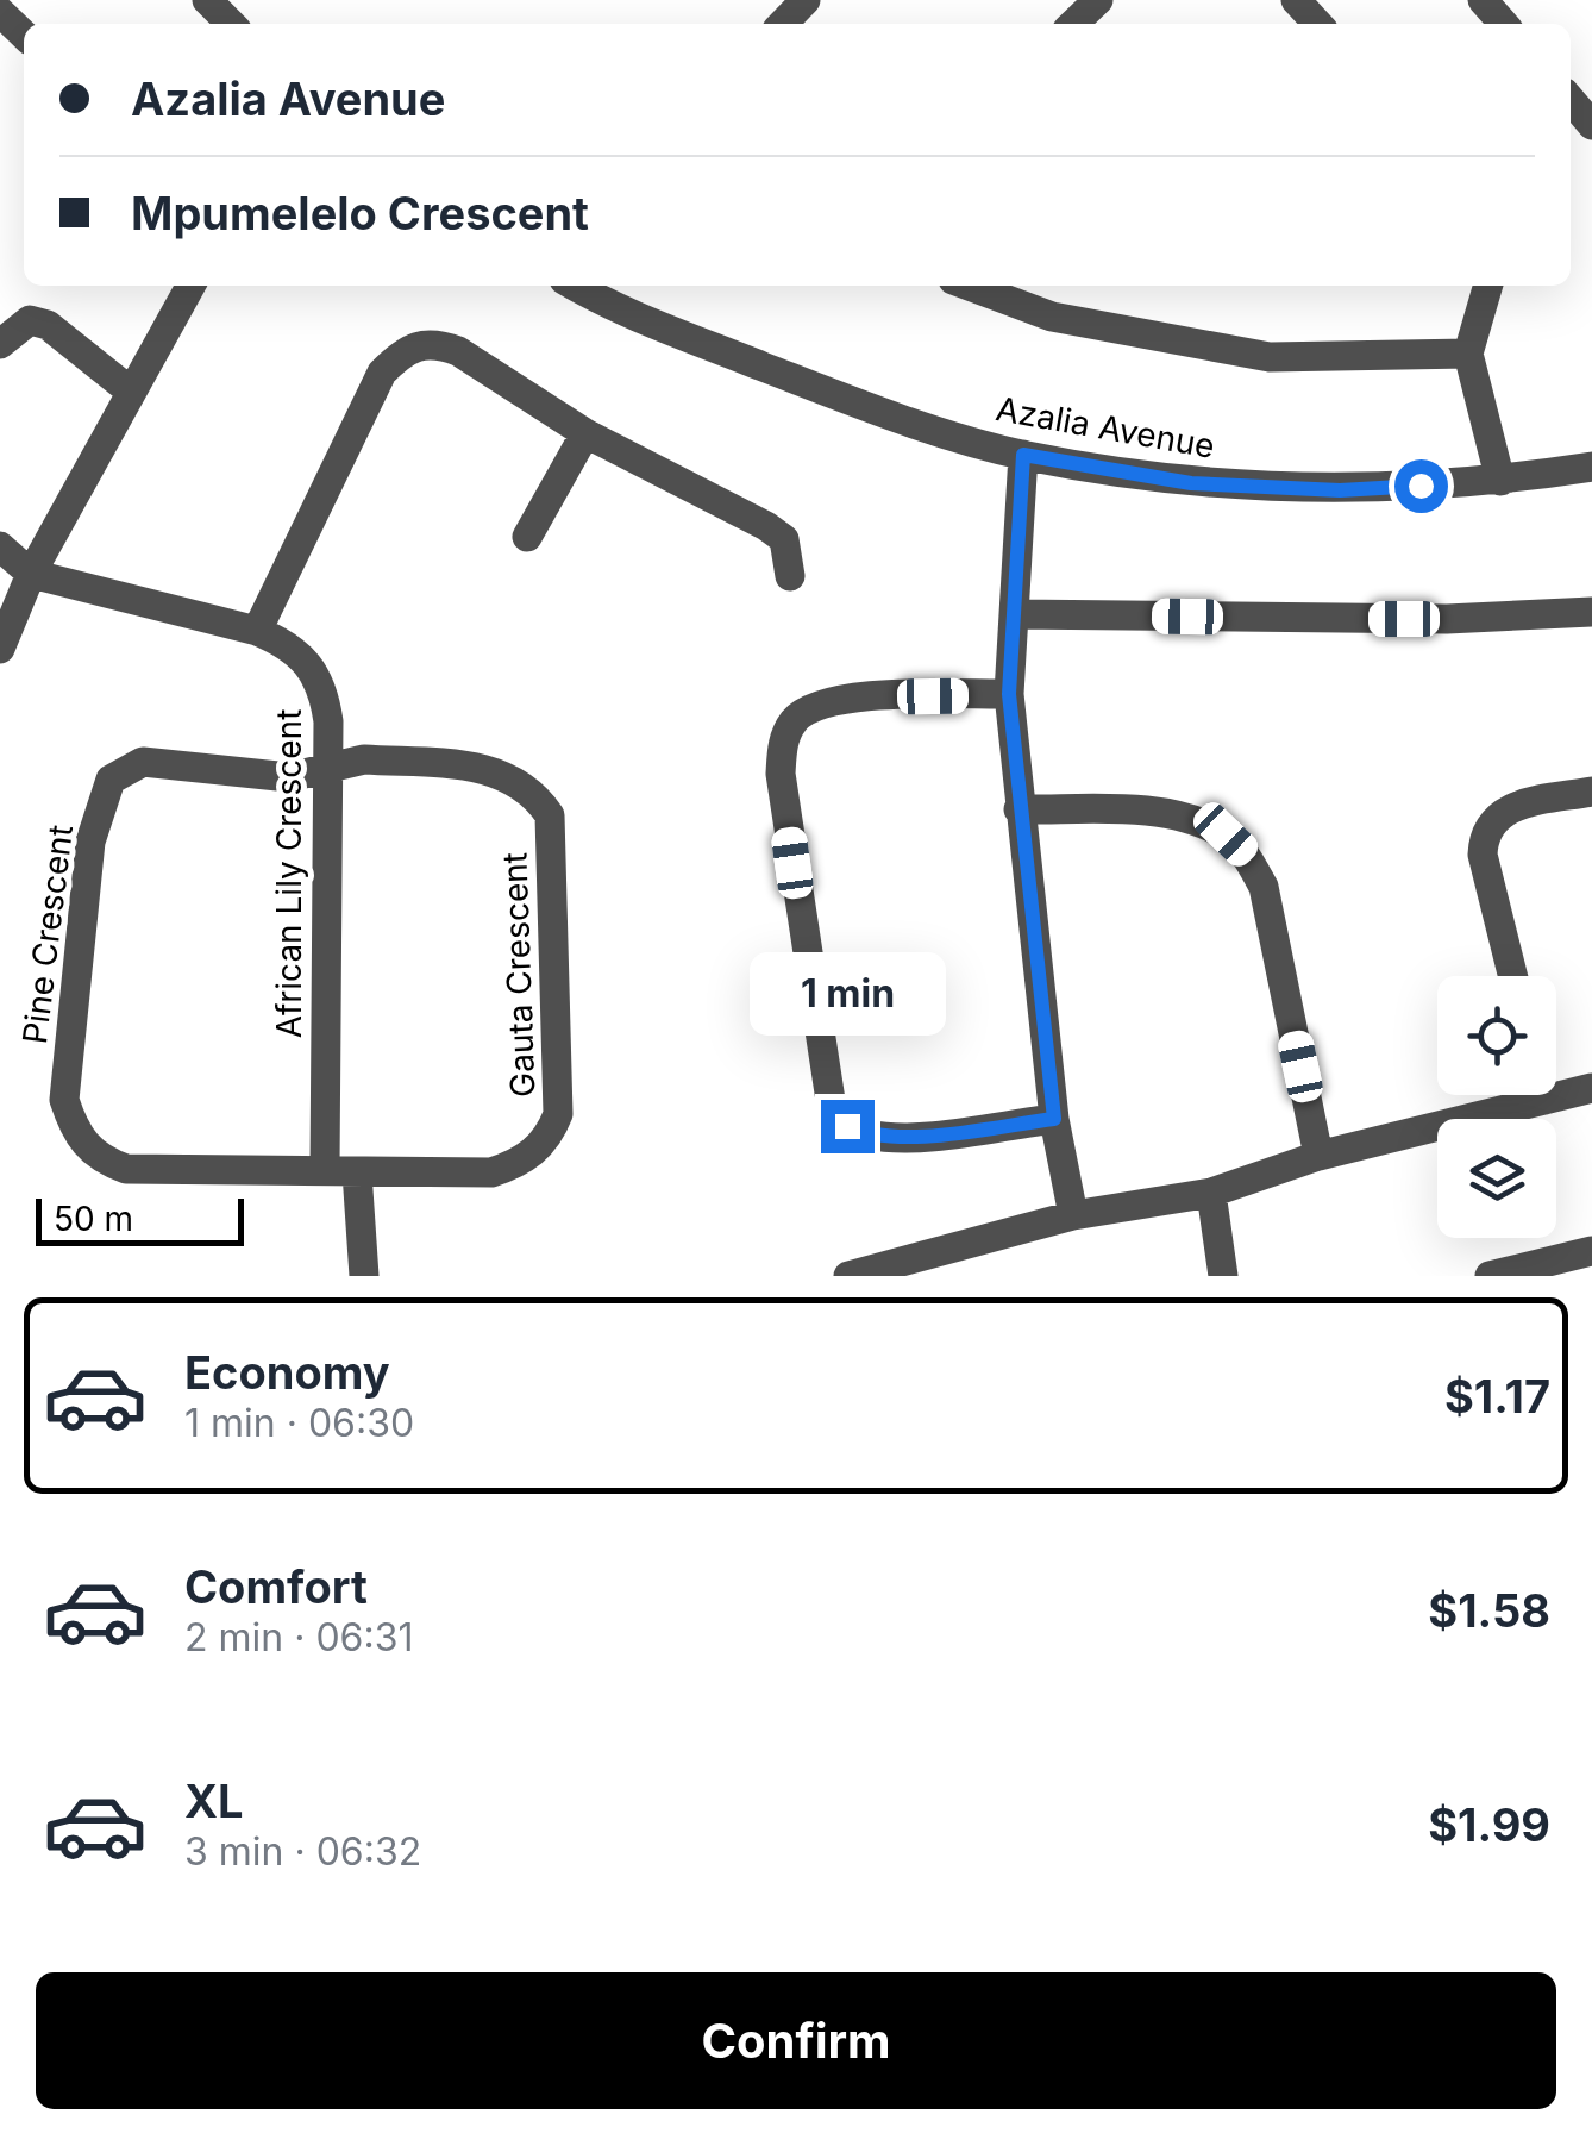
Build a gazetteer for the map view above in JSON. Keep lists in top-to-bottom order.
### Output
{
  "streets": {
    "street": [
      "Azalia Avenue",
      "African Lily Crescent",
      "Pine Crescent",
      "Gauta Crescent"
    ]
  },
  "crossings": [
    ["African Lily Crescent", "Pine Crescent"],
    ["African Lily Crescent", "Gauta Crescent"],
    ["Pine Crescent", "Gauta Crescent"]
  ],
  "scale_bar": "50 m",
  "page": {
    "banner": ["Azalia Avenue", "Mpumelelo Crescent"],
    "bubble": "1 min",
    "scale": "50 m",
    "list": [
      {
        "name": "Economy",
        "note": "1 min · 06:30",
        "value": "$1.17"
      },
      {
        "name": "Comfort",
        "note": "2 min · 06:31",
        "value": "$1.58"
      },
      {
        "name": "XL",
        "note": "3 min · 06:32",
        "value": "$1.99"
      }
    ],
    "buttons": "Confirm"
  }
}
